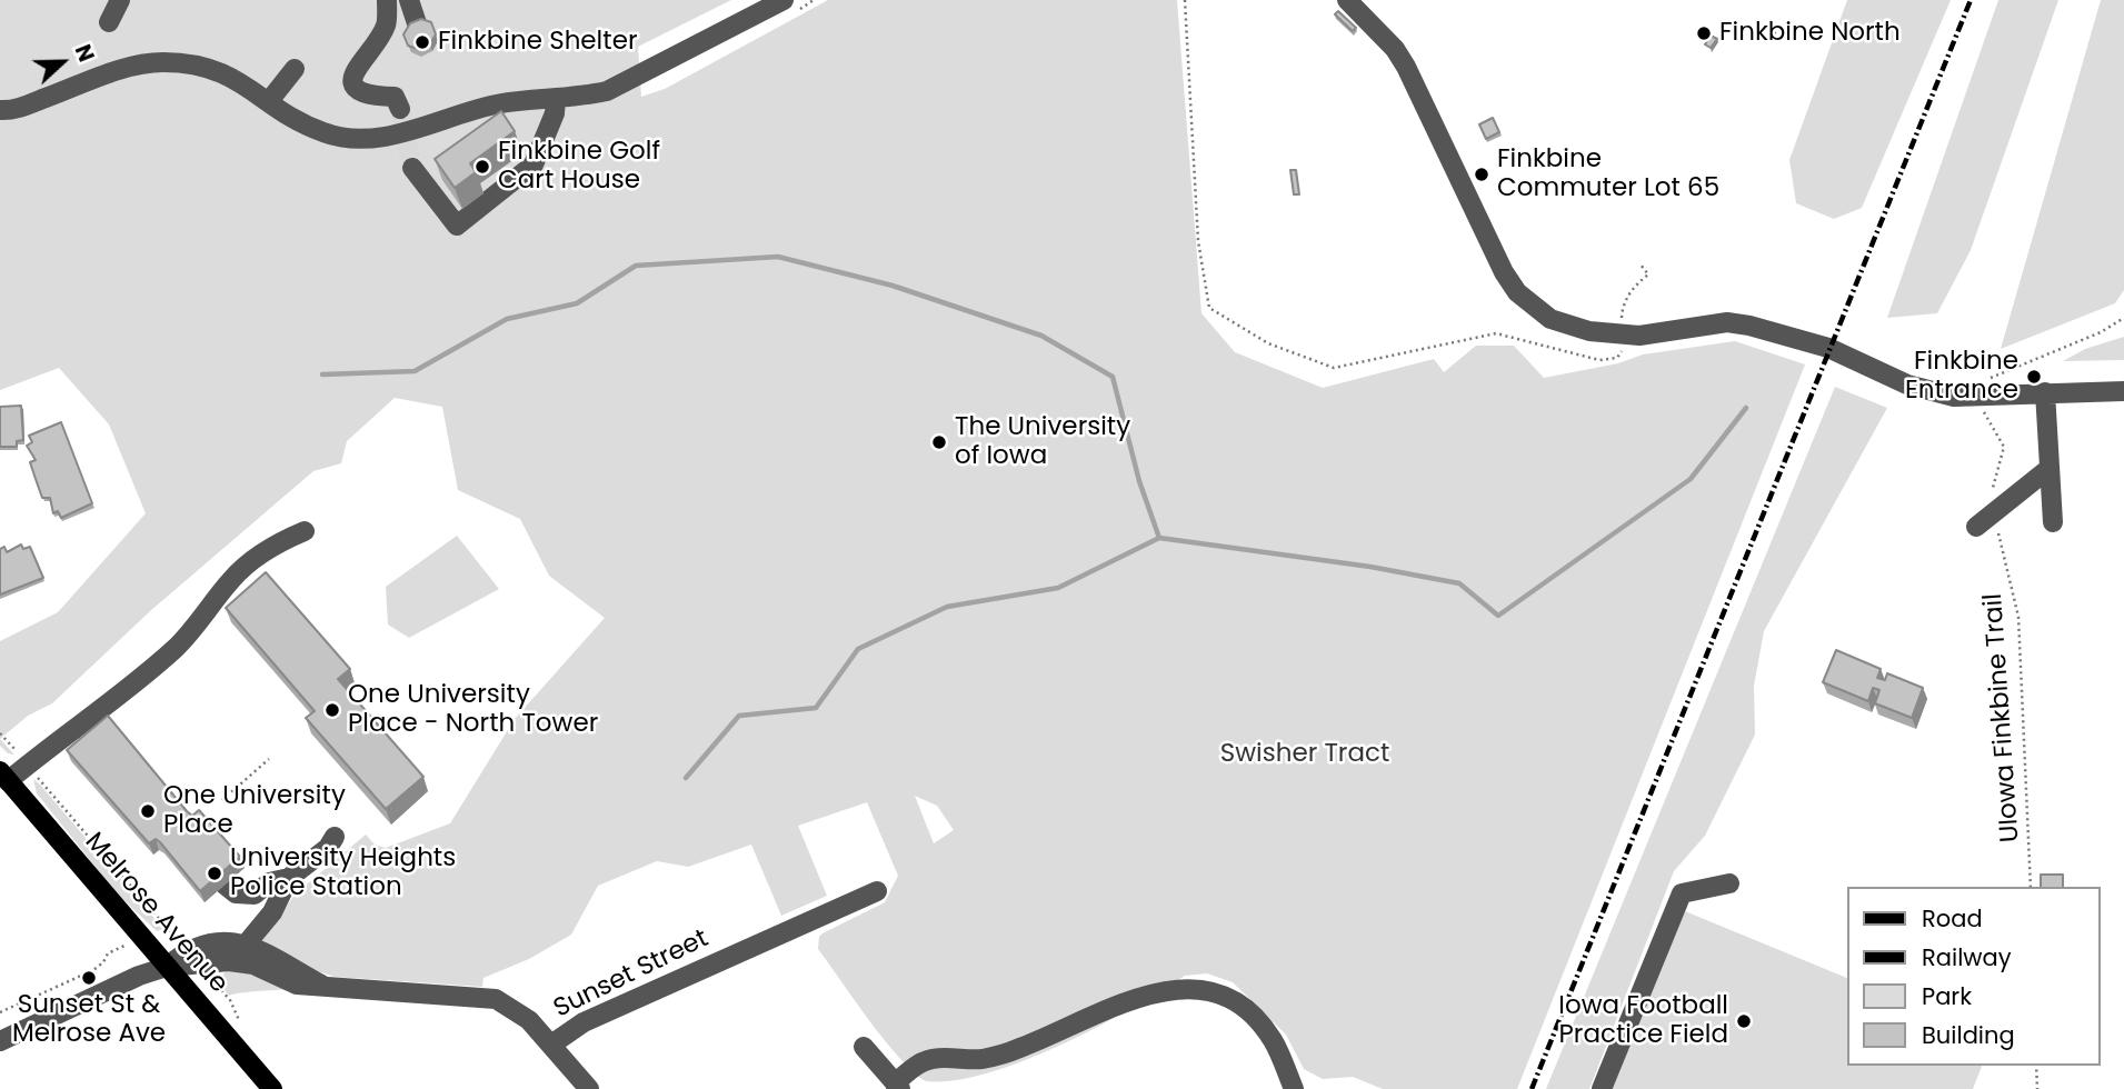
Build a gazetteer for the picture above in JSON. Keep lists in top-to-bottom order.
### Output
{
  "streets": {
    "main road": ["Melrose Avenue"],
    "street": ["Sunset Street"],
    "path": ["UIowa Finkbine Trail"]
  },
  "crossings": [
    ["Melrose Avenue", "Sunset Street"]
  ],
  "parks": ["Swisher Tract"],
  "places": [
    "Finkbine North",
    "Finkbine Shelter",
    "Finkbine Golf Cart House",
    "Finkbine Commuter Lot 65",
    "Finkbine Entrance",
    "The University of Iowa",
    "One University Place - North Tower",
    "One University Place",
    "University Heights Police Station",
    "Sunset St & Melrose Ave",
    "Iowa Football Practice Field"
  ],
  "legend": [
    "Road",
    "Railway",
    "Park",
    "Building"
  ],
  "north": "right"
}
